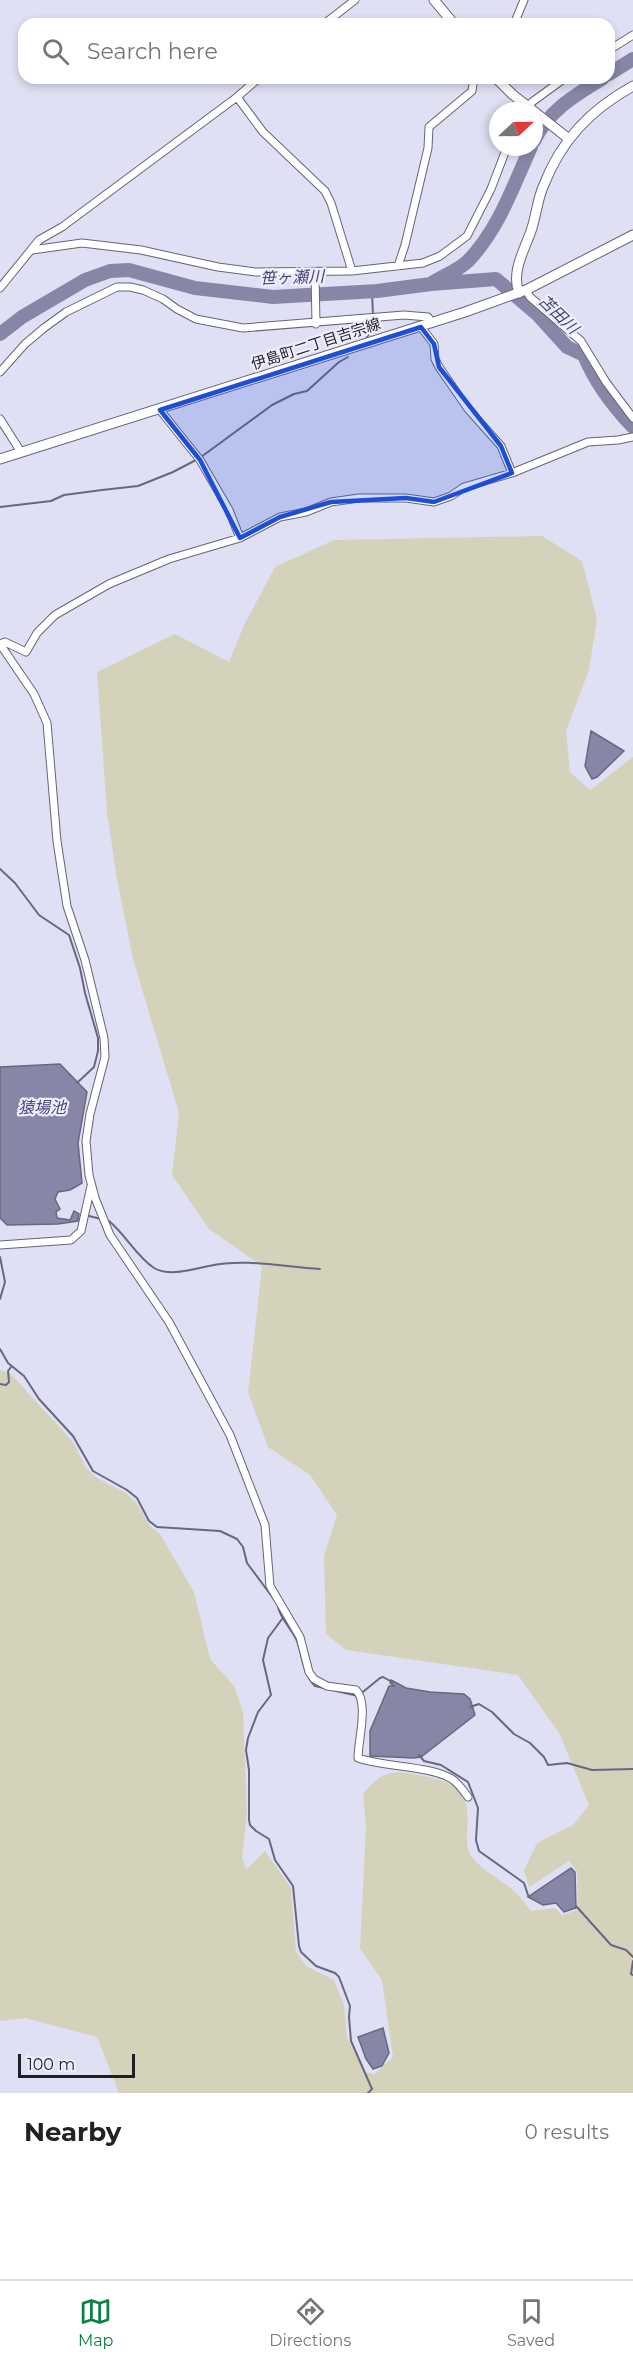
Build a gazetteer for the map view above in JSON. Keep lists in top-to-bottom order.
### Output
{
  "streets": {
    "street": ["伊島町二丁目吉宗線"]
  },
  "water": ["笹ヶ瀬川", "苫田川", "猿場池"],
  "scale_bar": "100 m",
  "north": "right",
  "page": {
    "search": "Search here",
    "scale": "100 m",
    "heading": ["Nearby", "0 results"],
    "nav": ["Map", "Directions", "Saved"]
  }
}
